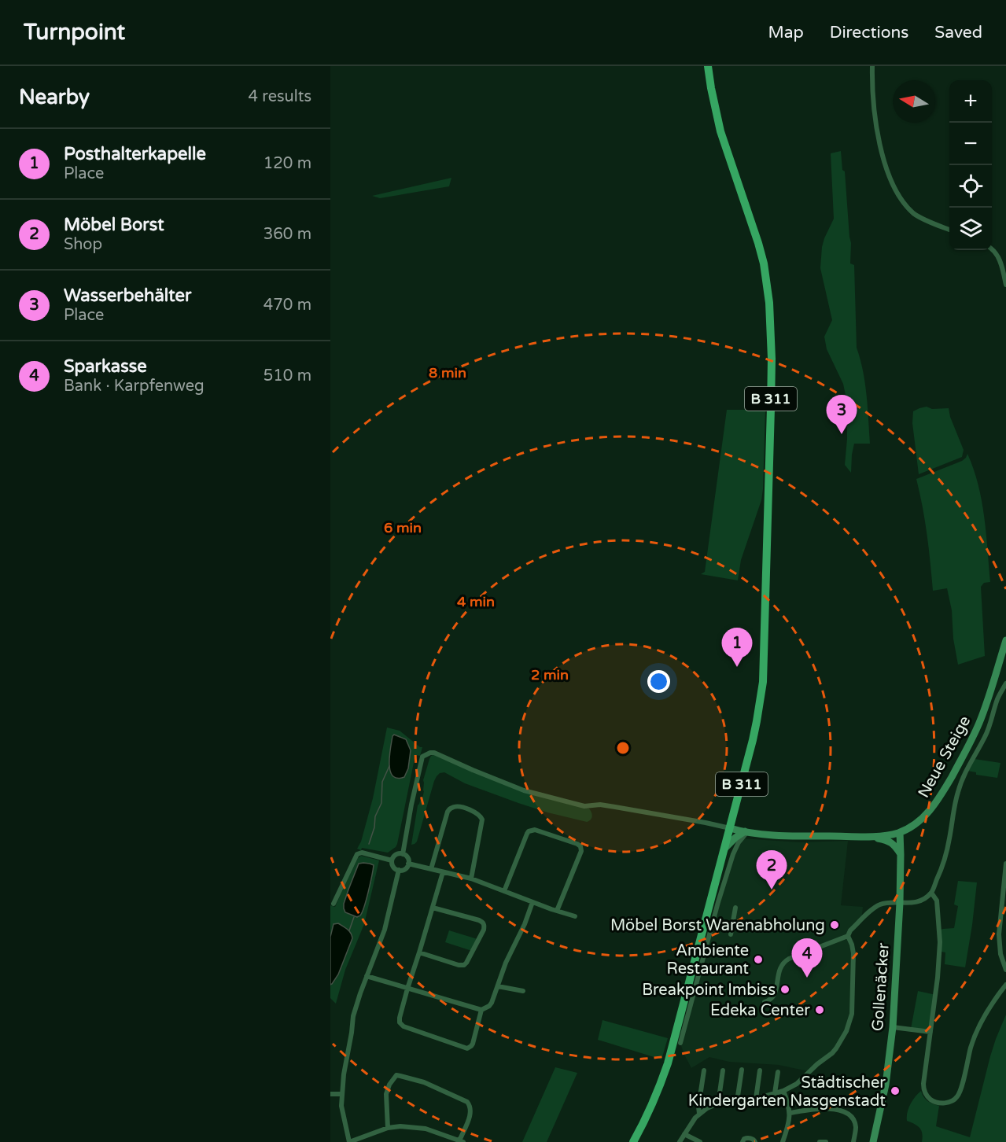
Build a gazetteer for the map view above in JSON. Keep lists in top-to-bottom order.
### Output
{
  "streets": {
    "main road": ["B 311", "Neue Steige", "Gollenäcker"]
  },
  "crossings": [
    ["B 311", "Neue Steige"],
    ["Neue Steige", "Gollenäcker"]
  ],
  "places": [
    "Möbel Borst Warenabholung",
    "Ambiente Restaurant",
    "Breakpoint Imbiss",
    "Edeka Center",
    "Städtischer Kindergarten Nasgenstadt"
  ],
  "north": "left",
  "page": {
    "header": "Turnpoint",
    "nav": ["Map", "Directions", "Saved"],
    "heading": ["Nearby", "4 results"],
    "map_buttons": ["+", "−"],
    "list": [
      {
        "mark": "1",
        "name": "Posthalterkapelle",
        "note": "Place",
        "value": "120 m"
      },
      {
        "mark": "2",
        "name": "Möbel Borst",
        "note": "Shop",
        "value": "360 m"
      },
      {
        "mark": "3",
        "name": "Wasserbehälter",
        "note": "Place",
        "value": "470 m"
      },
      {
        "mark": "4",
        "name": "Sparkasse",
        "note": "Bank · Karpfenweg",
        "value": "510 m"
      }
    ],
    "pins": [
      "3",
      "1",
      "2",
      "4"
    ]
  },
  "rings": [
    "8 min",
    "6 min",
    "4 min",
    "2 min"
  ]
}
